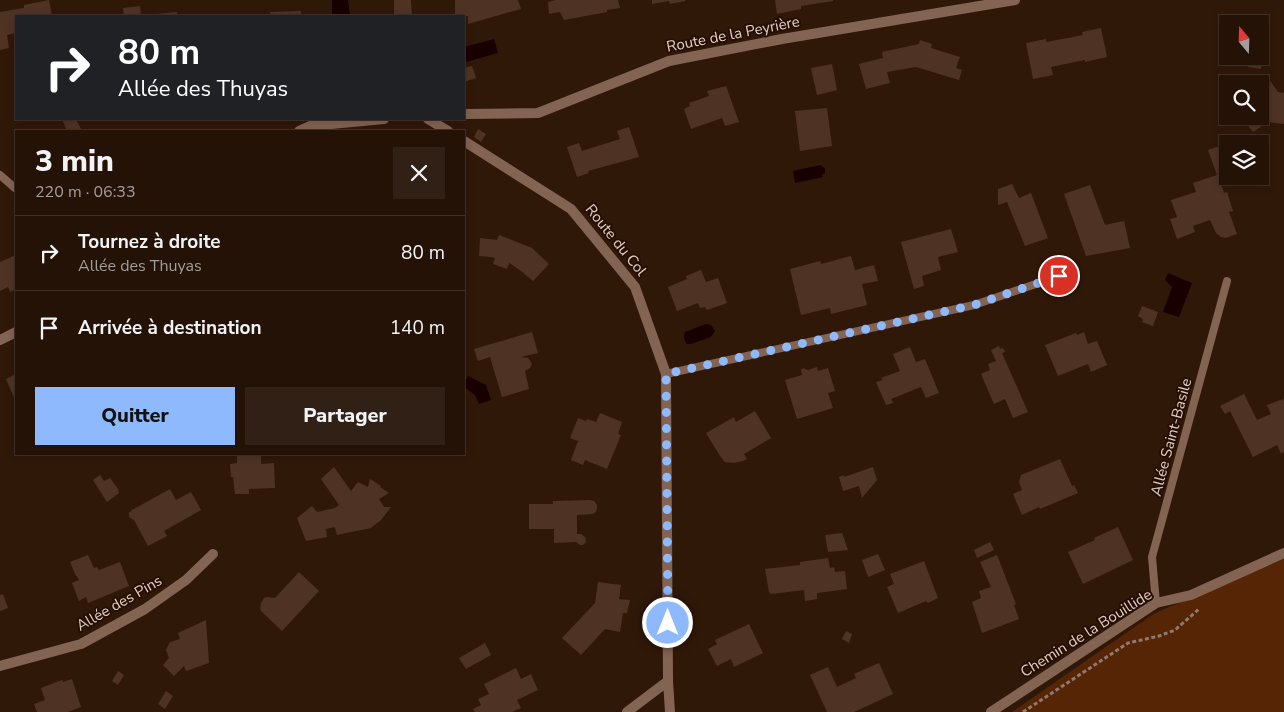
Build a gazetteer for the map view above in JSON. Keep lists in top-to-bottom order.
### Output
{
  "streets": {
    "street": [
      "Route de la Peyrière",
      "Route du Col",
      "Allée des Pins",
      "Chemin de la Bouillide"
    ],
    "lane": ["Allée Saint-Basile"]
  },
  "crossings": [
    ["Allée Saint-Basile", "Chemin de la Bouillide"]
  ],
  "north": "top",
  "page": {
    "turn": ["80 m", "Allée des Thuyas"],
    "heading": ["3 min", "220 m · 06:33"],
    "list": [
      {
        "name": "Tournez à droite",
        "note": "Allée des Thuyas",
        "value": "80 m"
      },
      {
        "name": "Arrivée à destination",
        "value": "140 m"
      }
    ],
    "buttons": ["Quitter", "Partager"]
  }
}
